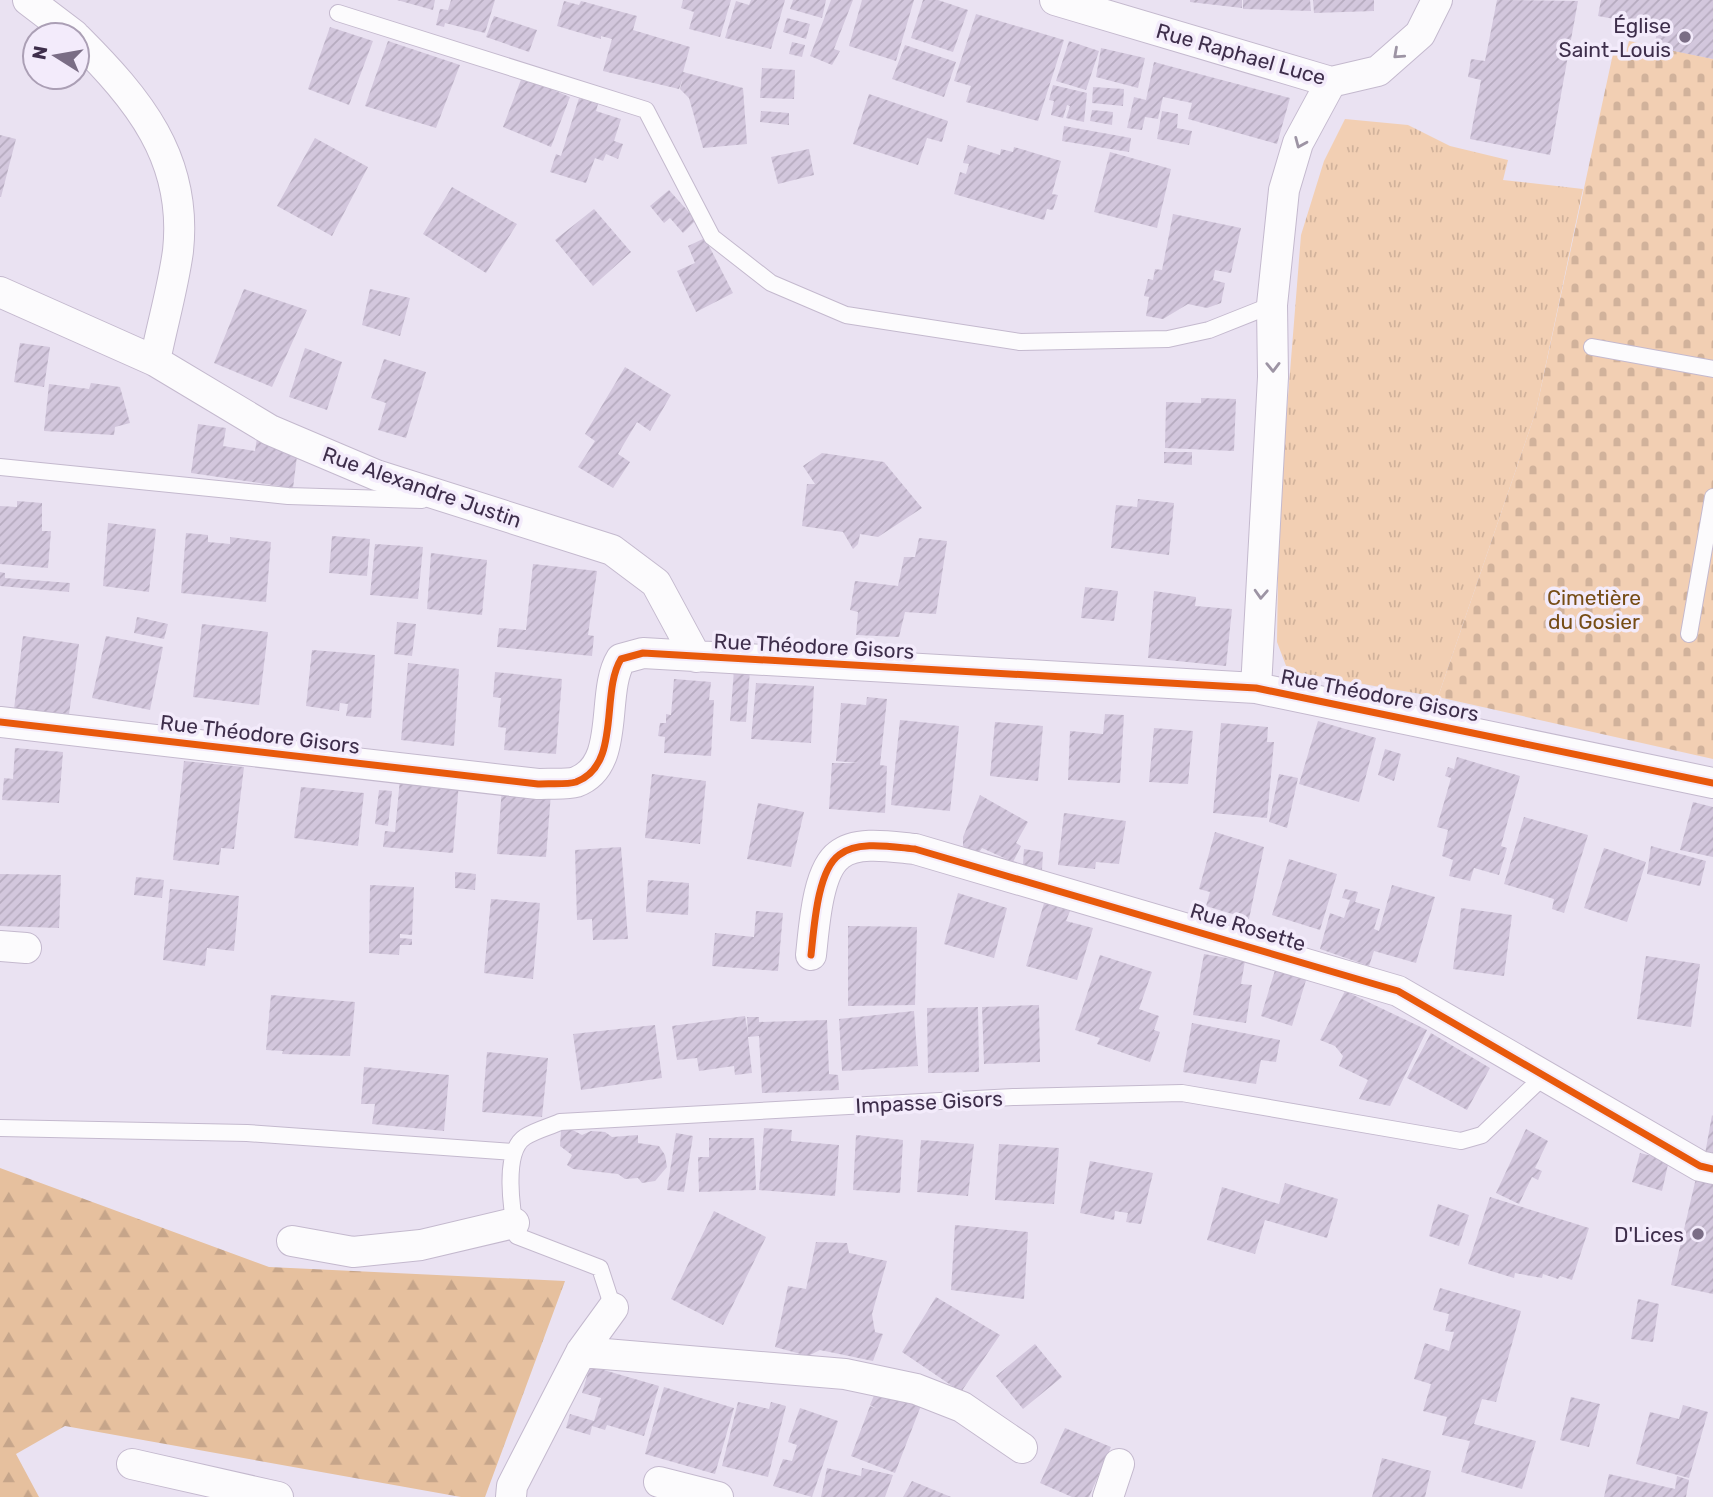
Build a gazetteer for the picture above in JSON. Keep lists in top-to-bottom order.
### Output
{
  "streets": {
    "street": [
      "Rue Raphael Luce",
      "Rue Alexandre Justin",
      "Rue Théodore Gisors",
      "Rue Rosette"
    ],
    "lane": ["Impasse Gisors"]
  },
  "crossings": [
    ["Rue Alexandre Justin", "Rue Théodore Gisors"],
    ["Rue Rosette", "Impasse Gisors"]
  ],
  "parks": ["Cimetière du Gosier"],
  "places": ["Église Saint-Louis", "D'Lices"],
  "north": "left"
}
